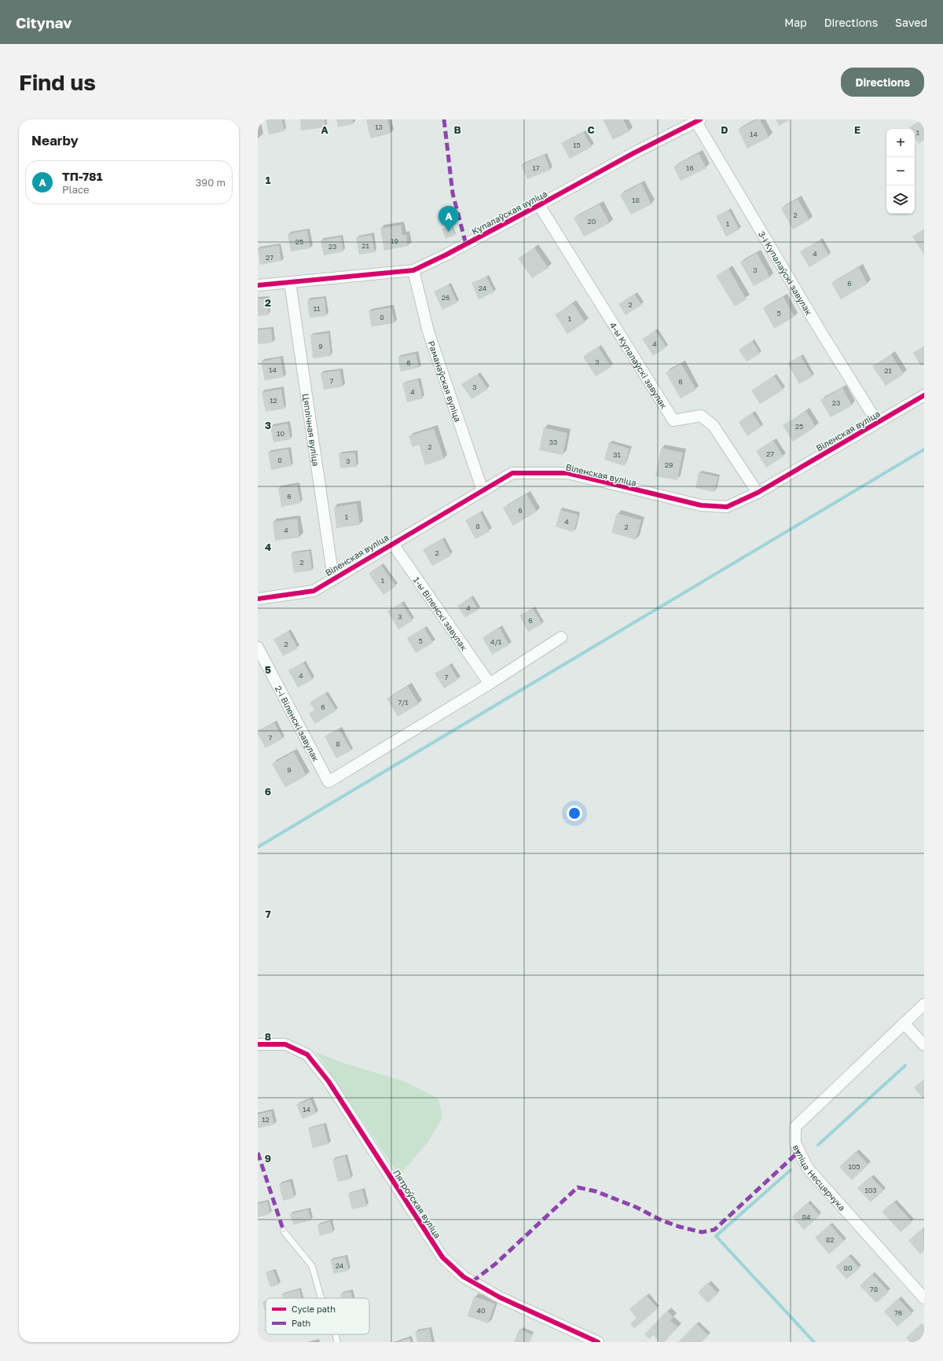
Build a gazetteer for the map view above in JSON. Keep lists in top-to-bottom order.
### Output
{
  "streets": {
    "street": [
      "Купалаўская вуліца",
      "3-і Купалаўскі завулак",
      "4-ы Купалаўскі завулак",
      "Раманаўская вуліца",
      "Цяплічная вуліца",
      "Віленская вуліца",
      "1-ы Віленскі завулак",
      "2-і Віленскі завулак",
      "вуліца Несцярчука",
      "Пятроўская вуліца"
    ]
  },
  "crossings": [
    ["Купалаўская вуліца", "3-і Купалаўскі завулак"],
    ["Купалаўская вуліца", "4-ы Купалаўскі завулак"],
    ["Купалаўская вуліца", "Раманаўская вуліца"],
    ["Купалаўская вуліца", "Цяплічная вуліца"],
    ["3-і Купалаўскі завулак", "Віленская вуліца"],
    ["4-ы Купалаўскі завулак", "Віленская вуліца"],
    ["Раманаўская вуліца", "Віленская вуліца"],
    ["Цяплічная вуліца", "Віленская вуліца"],
    ["Віленская вуліца", "1-ы Віленскі завулак"],
    ["1-ы Віленскі завулак", "2-і Віленскі завулак"]
  ],
  "house_numbers": [
    "13",
    "1",
    "14",
    "15",
    "17",
    "16",
    "18",
    "2",
    "20",
    "1",
    "19",
    "25",
    "21",
    "23",
    "4",
    "27",
    "3",
    "6",
    "24",
    "26",
    "2",
    "11",
    "5",
    "8",
    "1",
    "4",
    "9",
    "3",
    "6",
    "14",
    "21",
    "7",
    "6",
    "3",
    "4",
    "12",
    "23",
    "25",
    "10",
    "33",
    "2",
    "27",
    "31",
    "8",
    "3",
    "29",
    "6",
    "6",
    "1",
    "4",
    "8",
    "2",
    "4",
    "2",
    "2",
    "1",
    "4",
    "3",
    "6",
    "5",
    "4/1",
    "2",
    "4",
    "7",
    "7/1",
    "6",
    "7",
    "8",
    "9",
    "14",
    "12",
    "105",
    "103",
    "84",
    "82",
    "24",
    "80",
    "78",
    "40",
    "76"
  ],
  "legend": ["Cycle path", "Path"],
  "page": {
    "header": "Citynav",
    "nav": ["Map", "Directions", "Saved"],
    "buttons": "Directions",
    "title": "Find us",
    "heading": "Nearby",
    "map_buttons": ["+", "−"],
    "list": [
      {
        "mark": "A",
        "name": "ТП-781",
        "note": "Place",
        "value": "390 m"
      }
    ],
    "pins": "A"
  },
  "grid": {
    "columns": [
      "A",
      "B",
      "C",
      "D",
      "E"
    ],
    "rows": [
      "1",
      "2",
      "3",
      "4",
      "5",
      "6",
      "7",
      "8",
      "9"
    ]
  }
}
